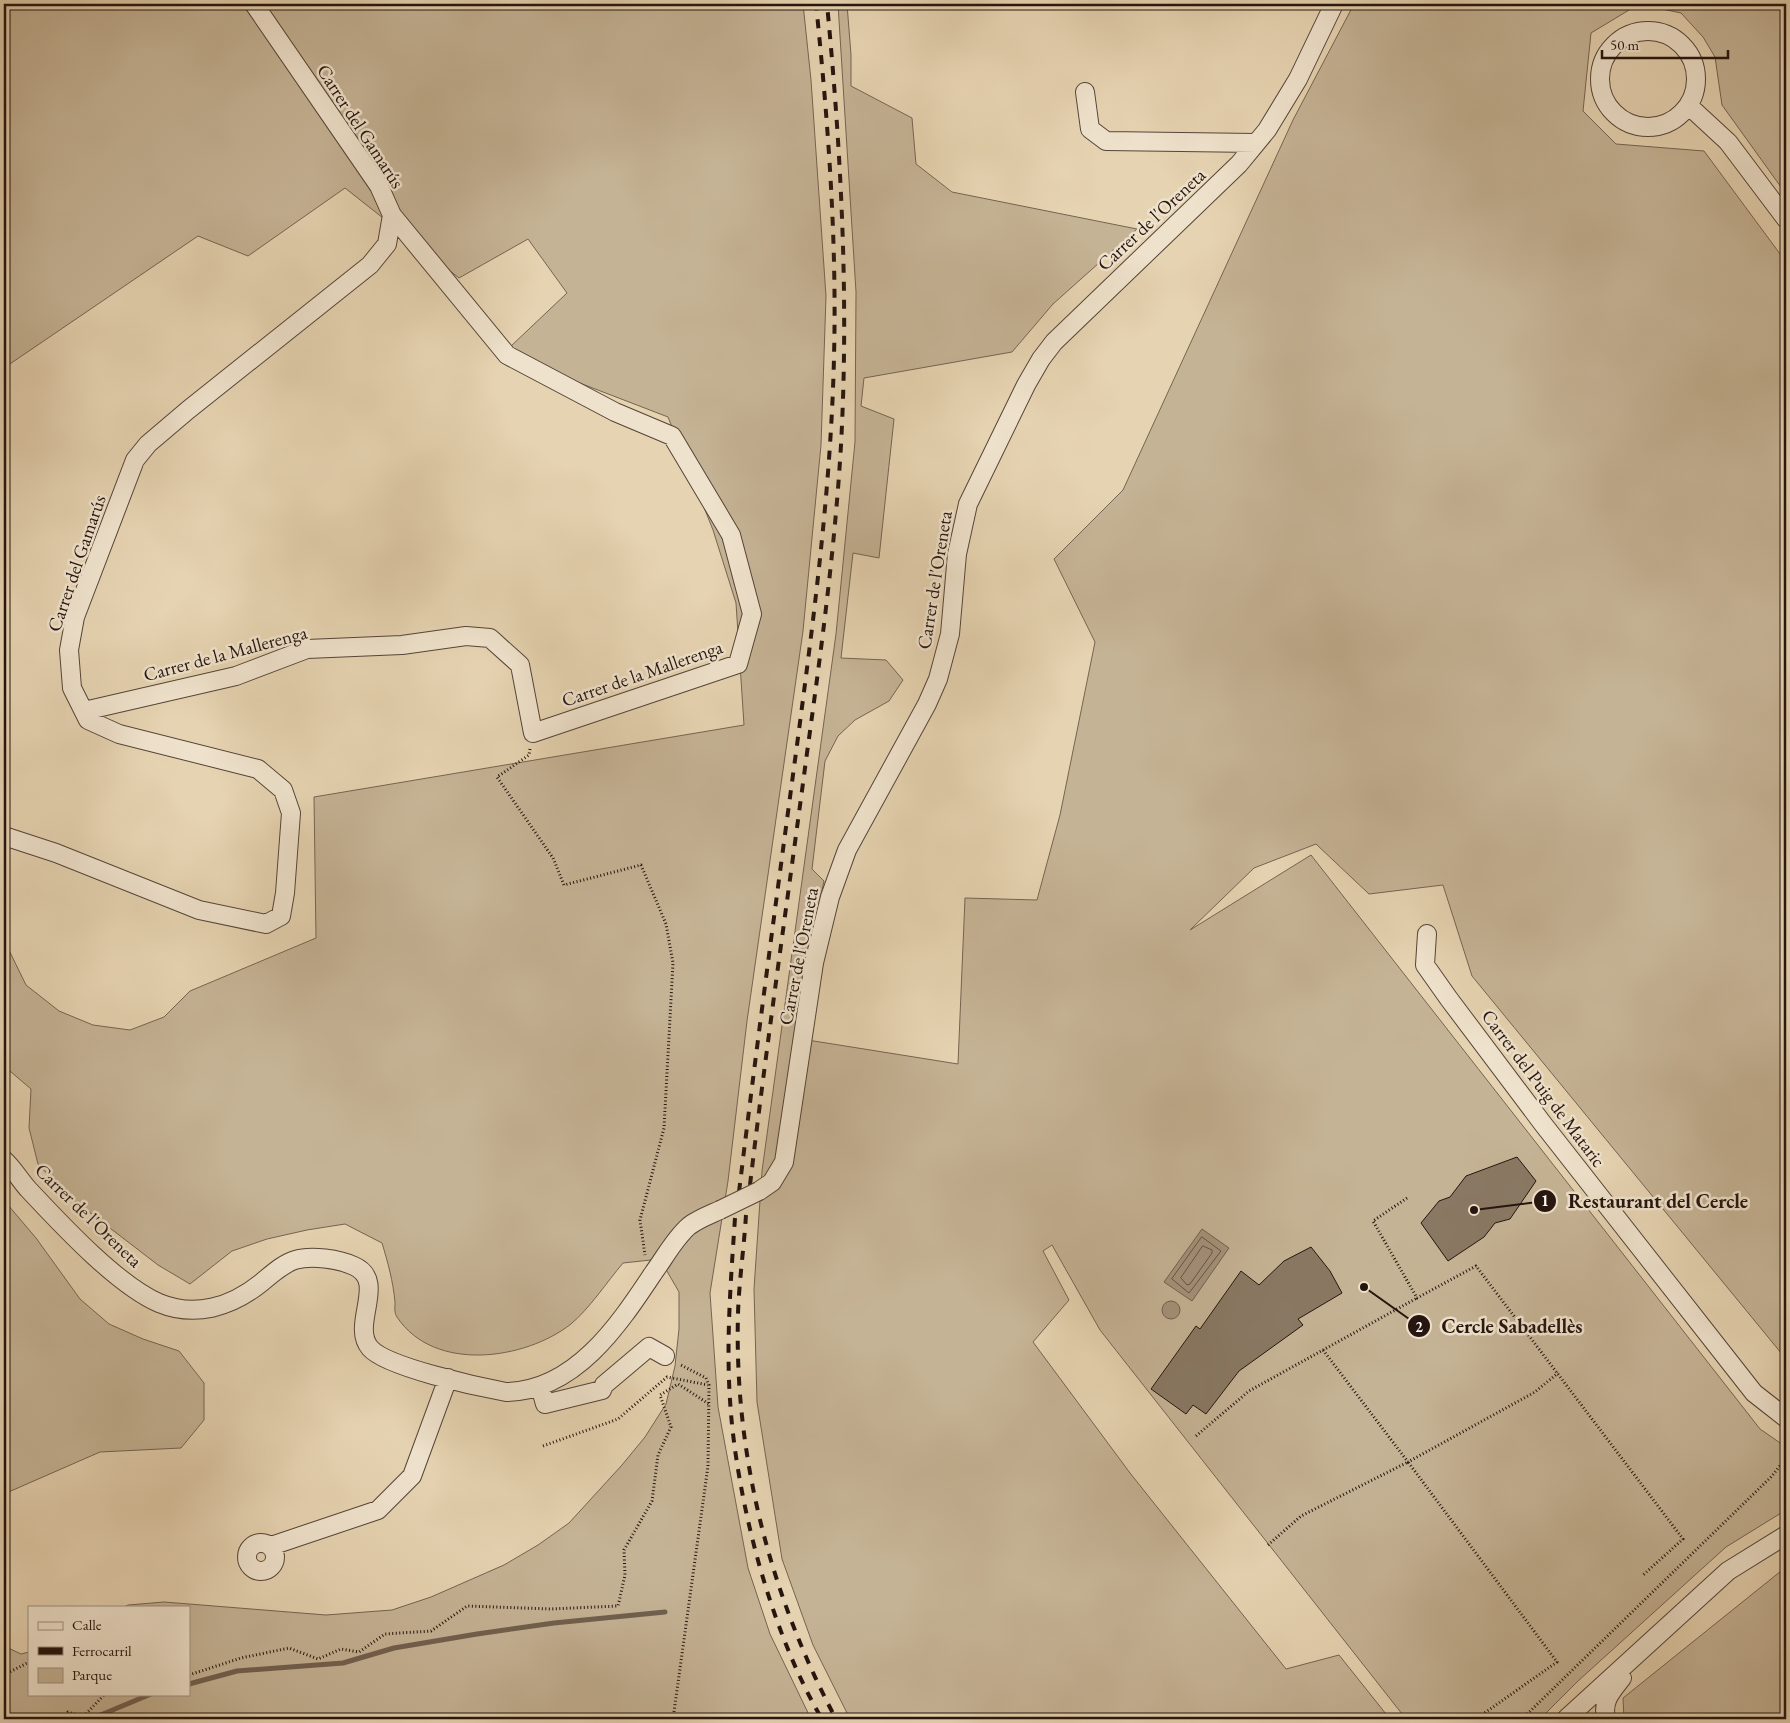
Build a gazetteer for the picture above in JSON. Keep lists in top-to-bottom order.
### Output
{
  "streets": {
    "street": [
      "Carrer del Gamarús",
      "Carrer de l'Oreneta",
      "Carrer de la Mallerenga",
      "Carrer del Puig de Mataric"
    ]
  },
  "crossings": [
    ["Carrer del Gamarús", "Carrer de la Mallerenga"]
  ],
  "places": ["Restaurant del Cercle", "Cercle Sabadellès"],
  "legend": ["Calle", "Ferrocarril", "Parque"],
  "scale_bar": "50 m"
}
